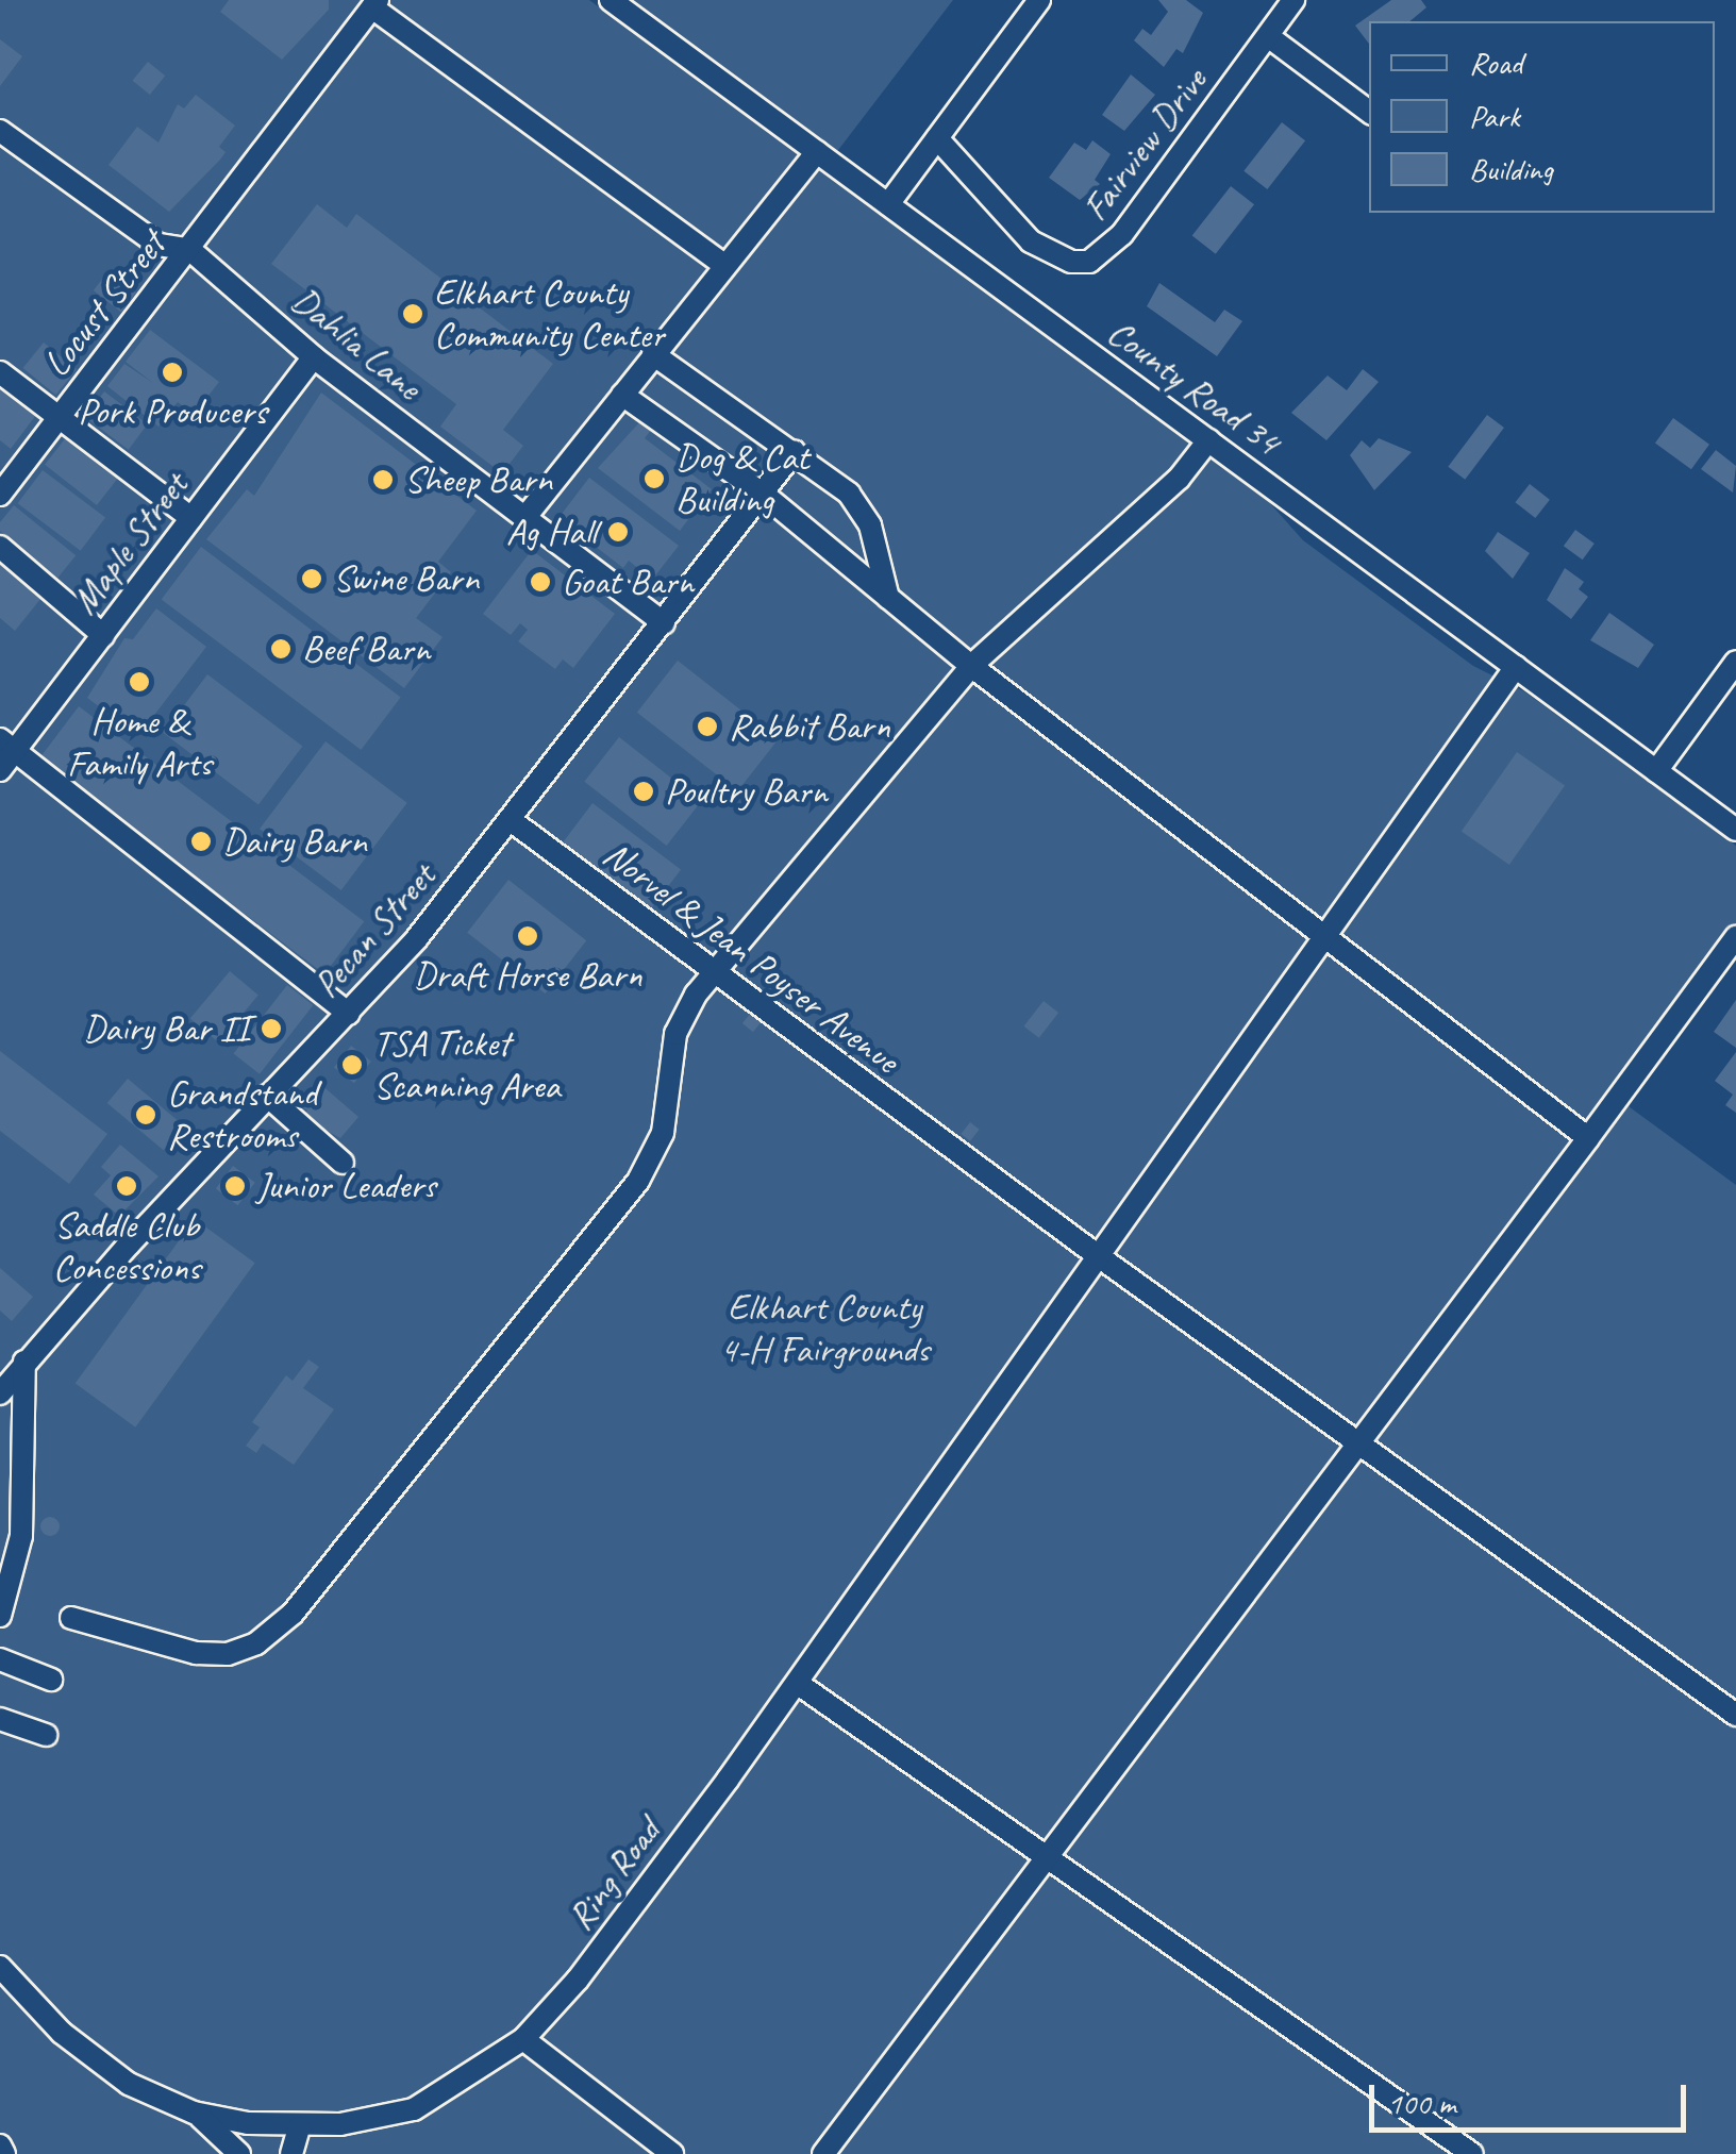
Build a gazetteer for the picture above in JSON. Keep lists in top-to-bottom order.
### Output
{
  "streets": {
    "street": [
      "Fairview Drive",
      "Locust Street",
      "Dahlia Lane",
      "County Road 34",
      "Maple Street",
      "Pecan Street",
      "Norvel & Jean Poyser Avenue",
      "Ring Road"
    ]
  },
  "crossings": [
    ["Locust Street", "Dahlia Lane"],
    ["Dahlia Lane", "Maple Street"],
    ["Dahlia Lane", "Pecan Street"],
    ["County Road 34", "Ring Road"],
    ["Pecan Street", "Norvel & Jean Poyser Avenue"],
    ["Norvel & Jean Poyser Avenue", "Ring Road"]
  ],
  "parks": ["Elkhart County 4-H Fairgrounds"],
  "places": [
    "Elkhart County Community Center",
    "Pork Producers",
    "Dog & Cat Building",
    "Sheep Barn",
    "Ag Hall",
    "Swine Barn",
    "Goat Barn",
    "Beef Barn",
    "Home & Family Arts",
    "Rabbit Barn",
    "Poultry Barn",
    "Dairy Barn",
    "Draft Horse Barn",
    "Dairy Bar II",
    "TSA Ticket Scanning Area",
    "Grandstand Restrooms",
    "Saddle Club Concessions",
    "Junior Leaders"
  ],
  "legend": ["Road", "Park", "Building"],
  "scale_bar": "100 m"
}
